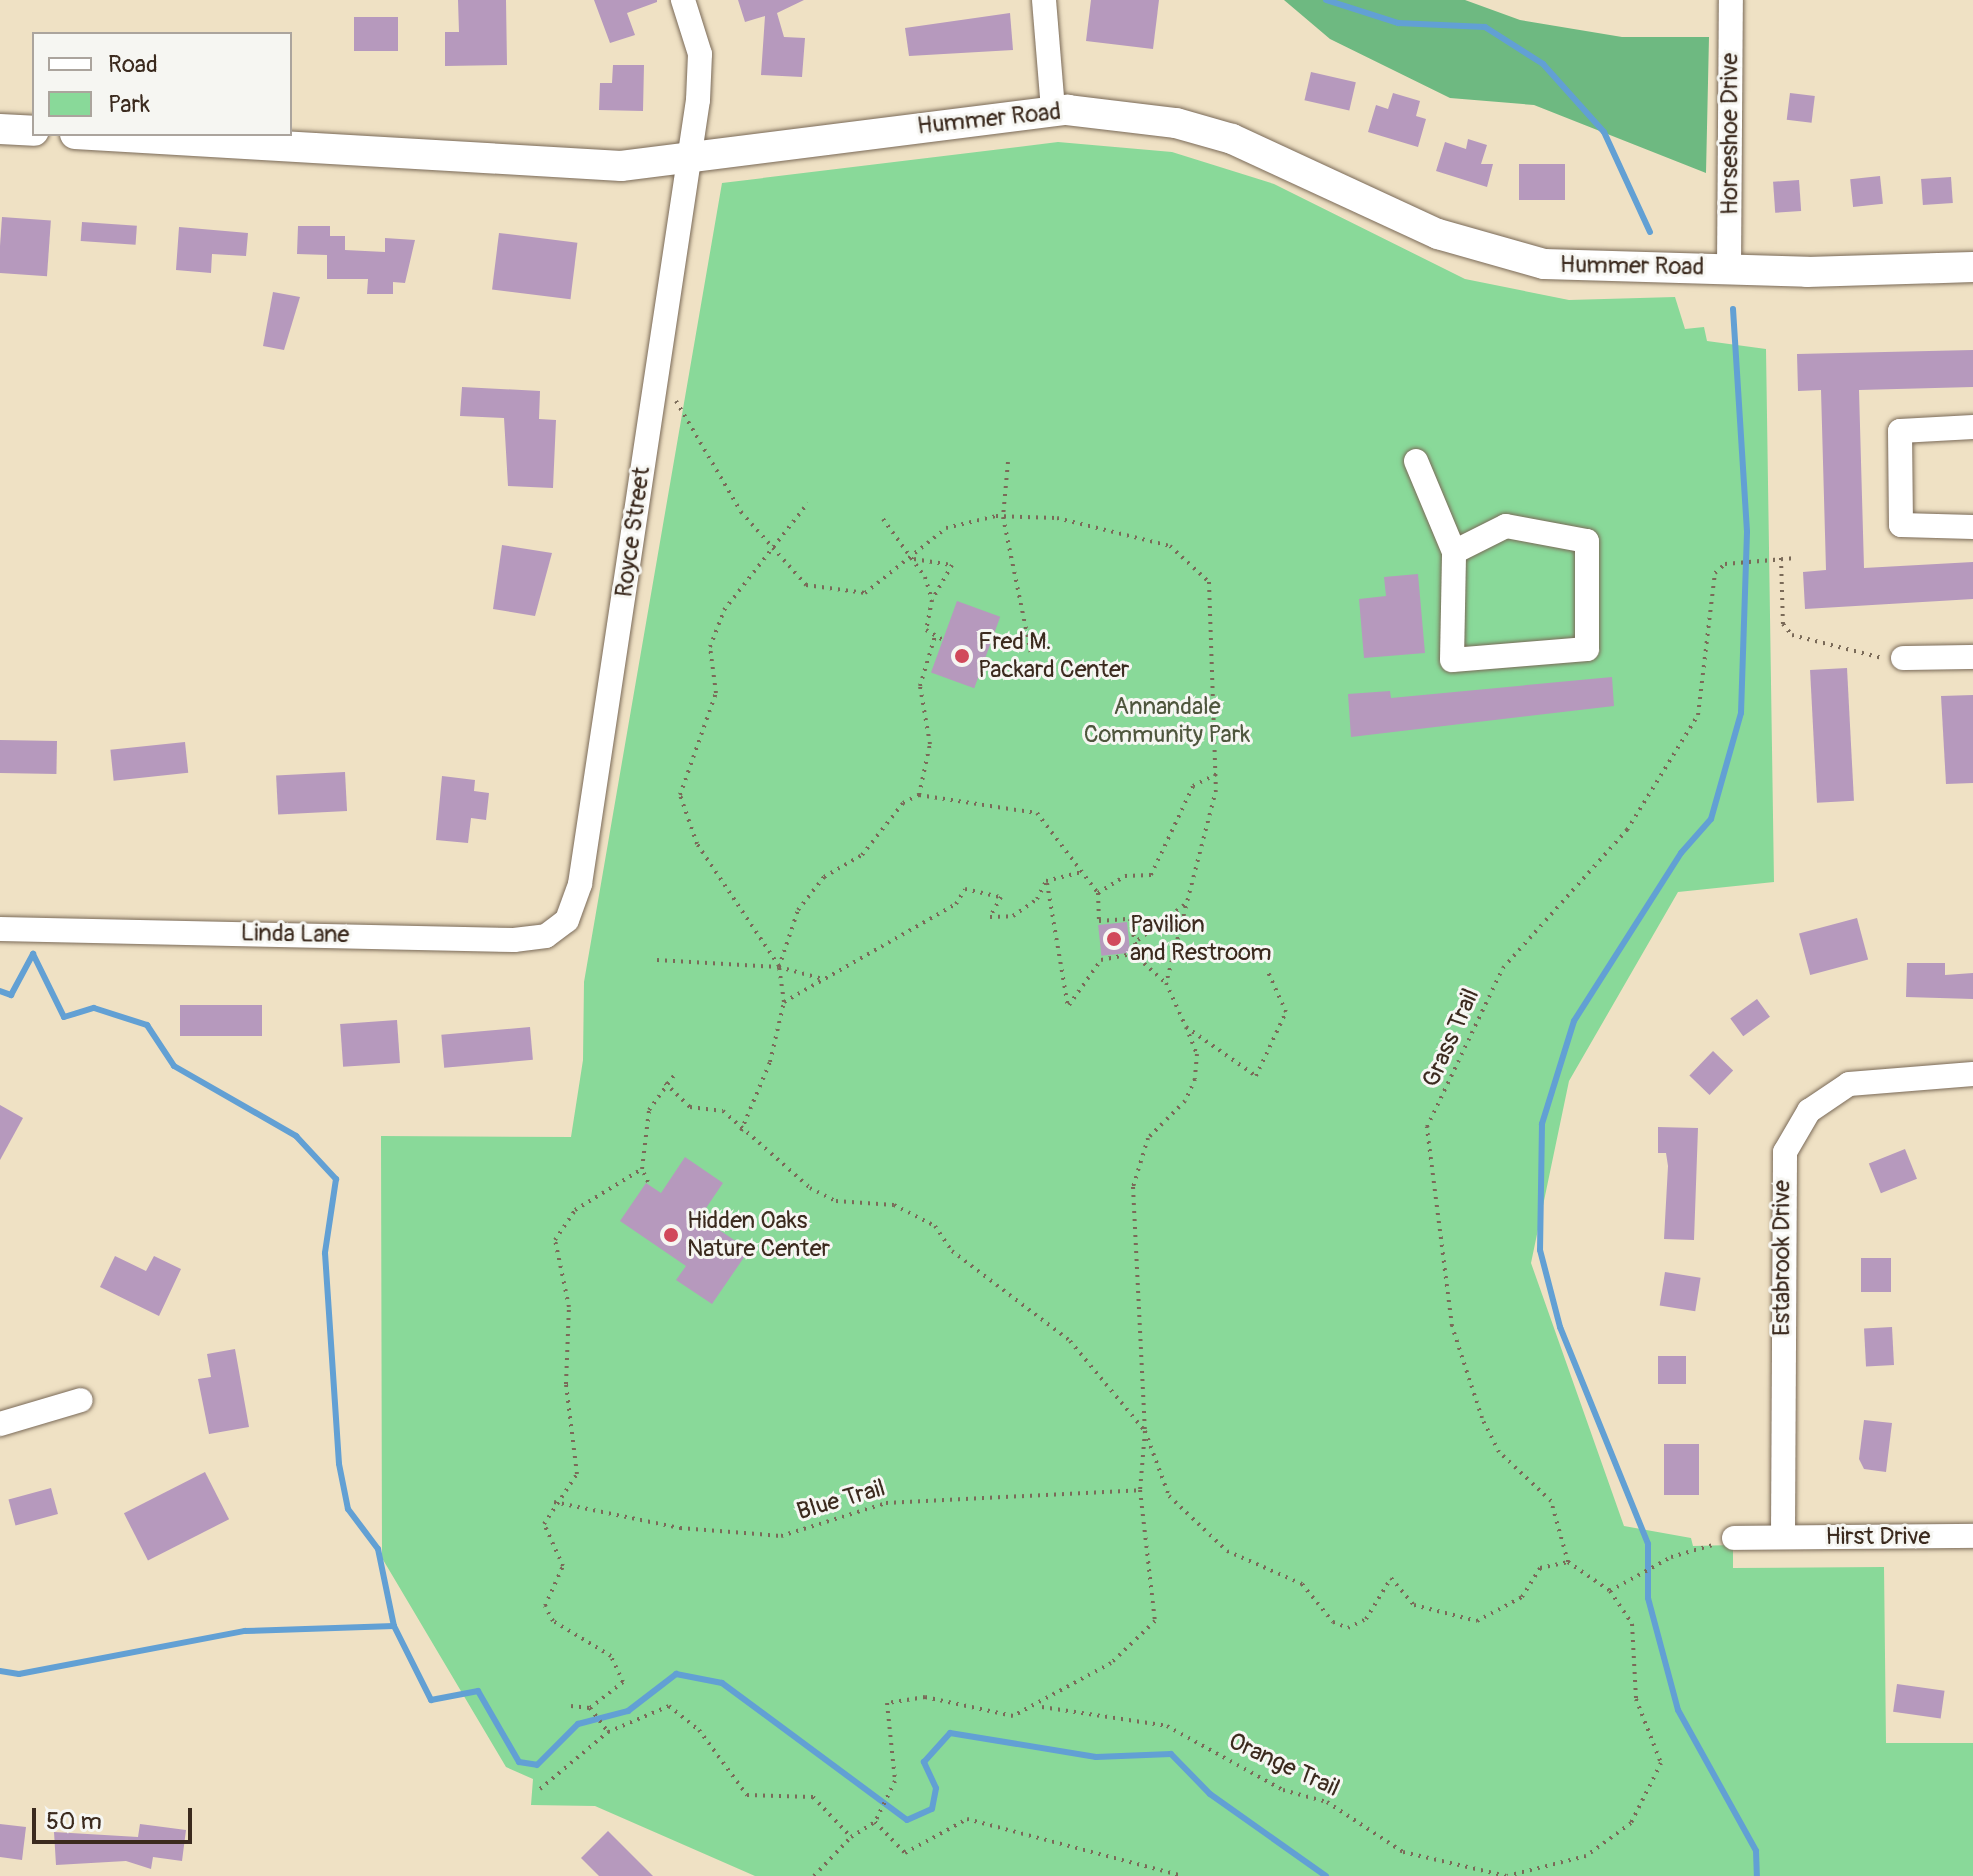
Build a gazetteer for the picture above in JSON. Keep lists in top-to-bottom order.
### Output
{
  "streets": {
    "main road": ["Hummer Road"],
    "street": [
      "Horseshoe Drive",
      "Royce Street",
      "Linda Lane",
      "Estabrook Drive",
      "Hirst Drive"
    ],
    "path": ["Grass Trail", "Blue Trail", "Orange Trail"]
  },
  "crossings": [
    ["Hummer Road", "Horseshoe Drive"],
    ["Hummer Road", "Royce Street"],
    ["Royce Street", "Linda Lane"],
    ["Estabrook Drive", "Hirst Drive"],
    ["Blue Trail", "Orange Trail"]
  ],
  "parks": ["Annandale Community Park"],
  "places": ["Fred M. Packard Center", "Pavilion and Restroom", "Hidden Oaks Nature Center"],
  "legend": ["Road", "Park"],
  "scale_bar": "50 m"
}
